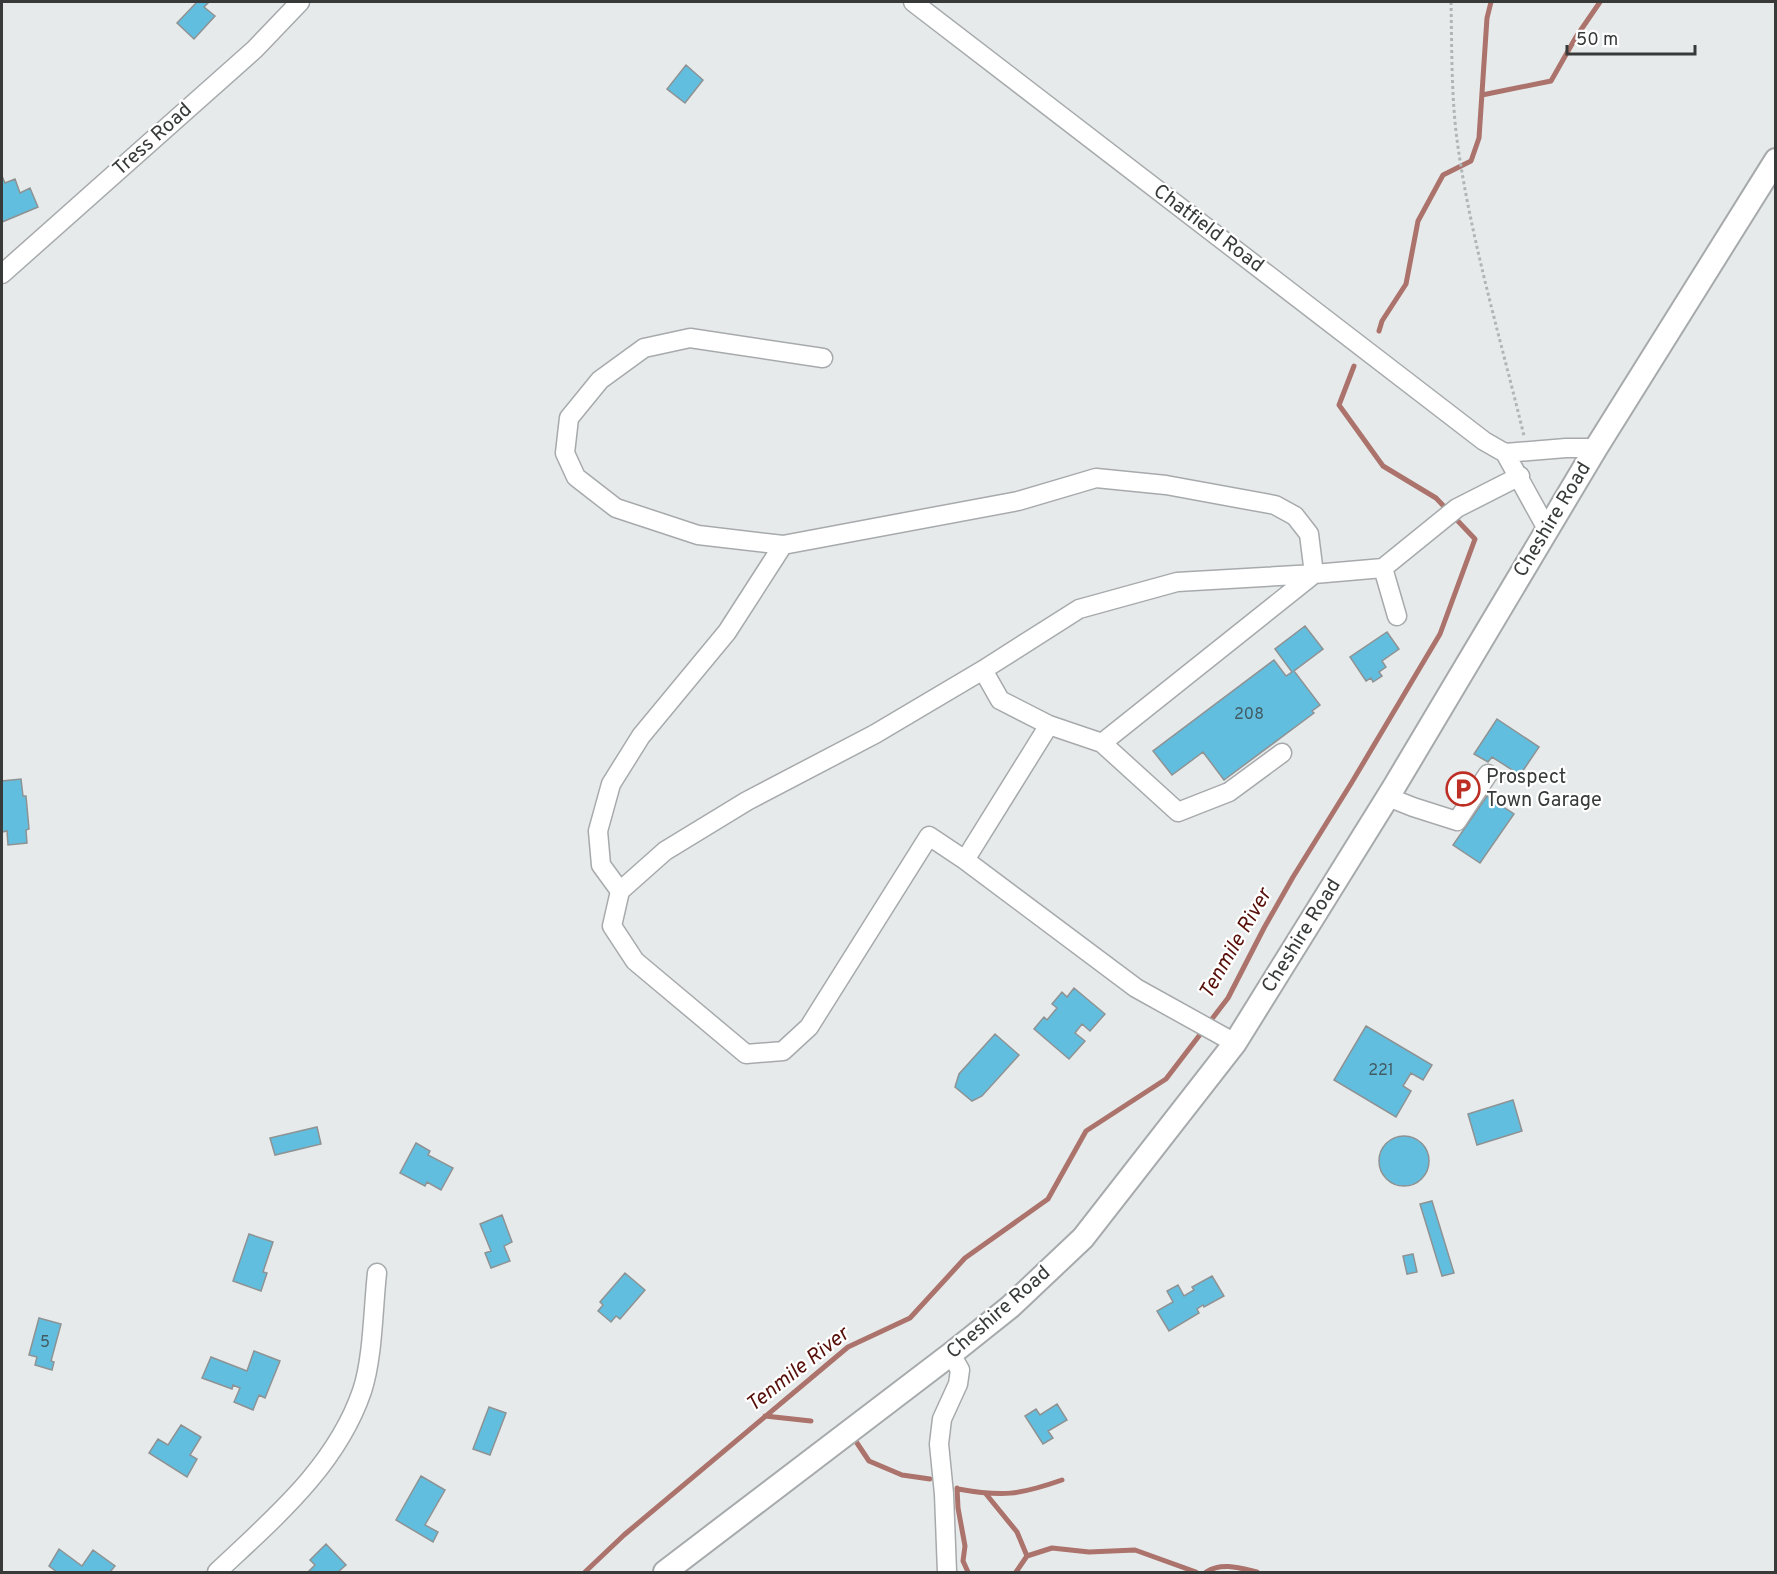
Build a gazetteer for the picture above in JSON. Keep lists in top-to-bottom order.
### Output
{
  "streets": {
    "main road": ["Cheshire Road"],
    "street": ["Tress Road", "Chatfield Road"]
  },
  "crossings": [
    ["Chatfield Road", "Cheshire Road"]
  ],
  "water": ["Tenmile River"],
  "places": {
    "parking": ["Prospect Town Garage"]
  },
  "house_numbers": ["208", "221", "5"],
  "scale_bar": "50 m"
}
